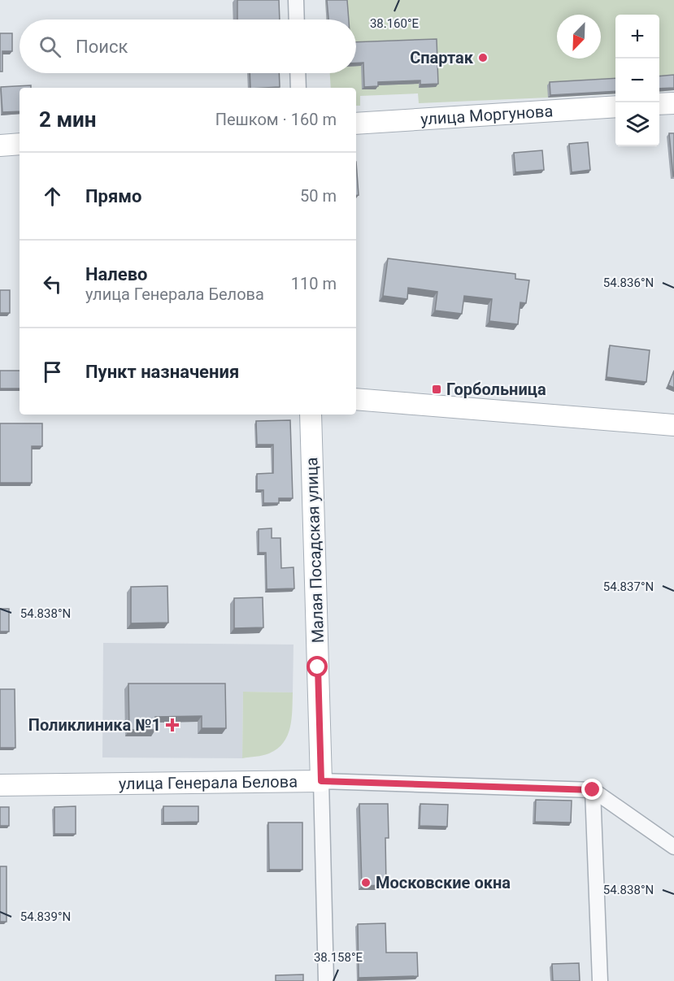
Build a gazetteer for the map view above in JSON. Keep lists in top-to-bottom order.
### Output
{
  "streets": {
    "main road": ["улица Моргунова", "Малая Посадская улица", "улица Генерала Белова"]
  },
  "crossings": [
    ["Малая Посадская улица", "улица Генерала Белова"]
  ],
  "places": {
    "other": ["Спартак", "Московские окна"],
    "transit": ["Горбольница"],
    "health": ["Поликлиника №1"]
  },
  "north": "bottom left",
  "page": {
    "map_buttons": ["+", "−"],
    "search": "Поиск",
    "heading": ["2 мин", "Пешком · 160 m"],
    "list": [
      ["Прямо", "50 m"],
      ["Налево", "улица Генерала Белова", "110 m"],
      "Пункт назначения"
    ]
  },
  "coordinates": [
    "38.160°E",
    "54.836°N",
    "54.837°N",
    "54.838°N",
    "54.839°N",
    "38.158°E"
  ]
}
